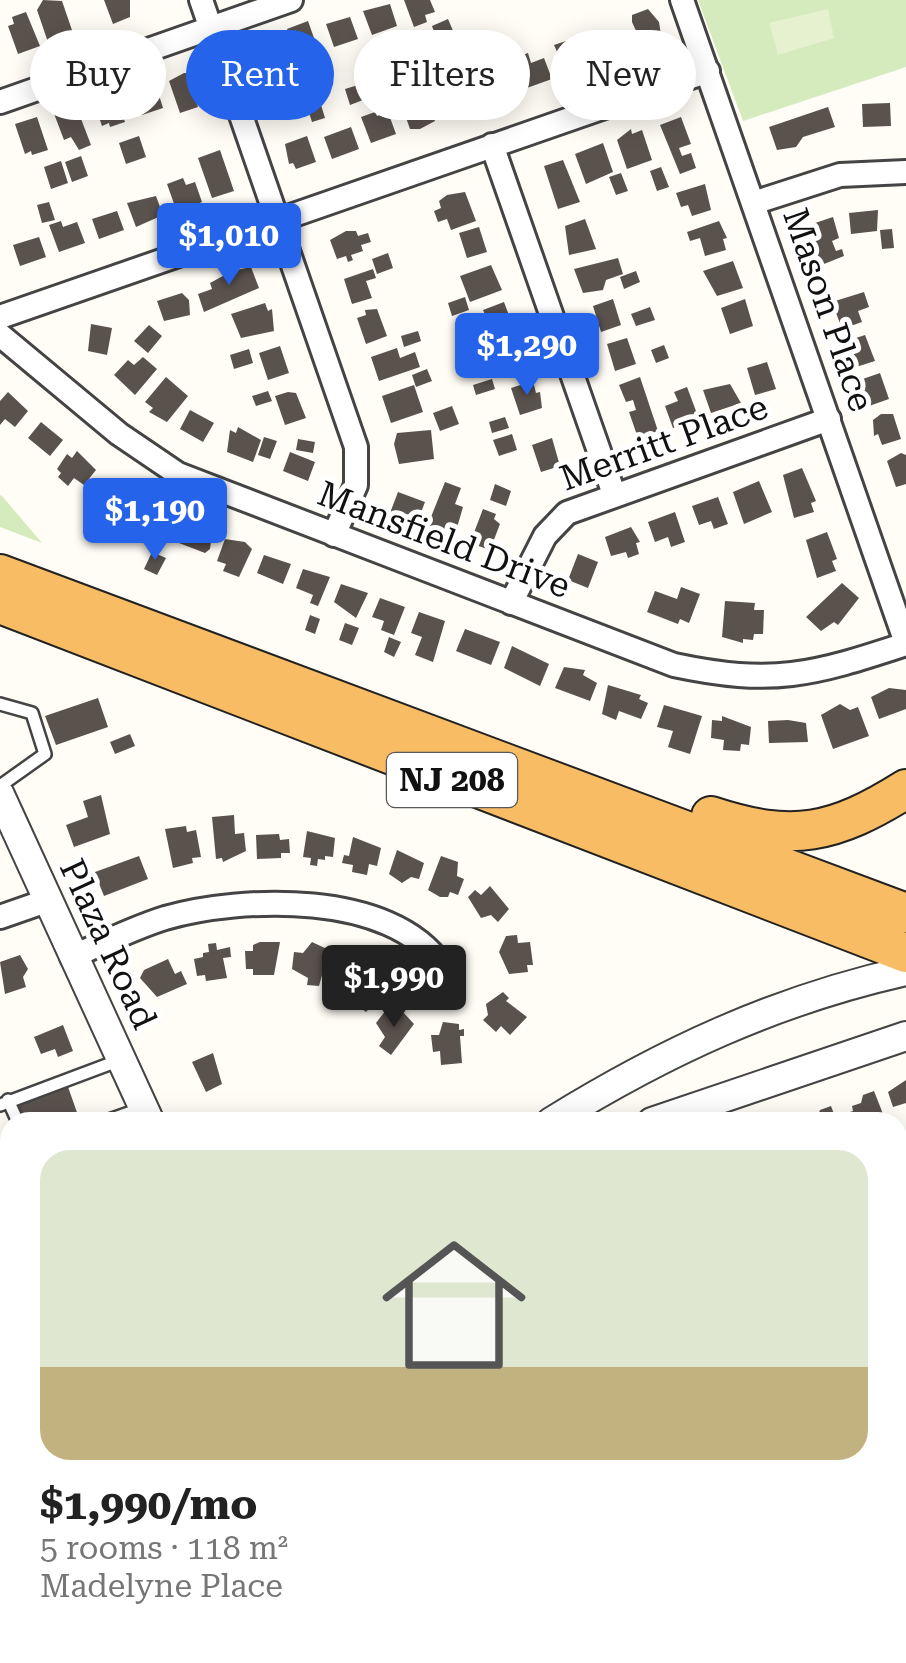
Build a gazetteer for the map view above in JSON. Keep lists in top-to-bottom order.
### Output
{
  "streets": {
    "highway": ["NJ 208"],
    "street": [
      "Mason Place",
      "Merritt Place",
      "Mansfield Drive",
      "Plaza Road"
    ]
  },
  "crossings": [
    ["Mason Place", "Merritt Place"],
    ["Mason Place", "Mansfield Drive"],
    ["Merritt Place", "Mansfield Drive"]
  ],
  "page": {
    "chip": [
      "Buy",
      "Rent",
      "Filters",
      "New"
    ],
    "price": [
      "$1,010",
      "$1,290",
      "$1,190",
      "$1,990"
    ],
    "list": [
      {
        "name": "$1,990/mo",
        "note": "5 rooms · 118 m² · Madelyne Place"
      }
    ]
  }
}
